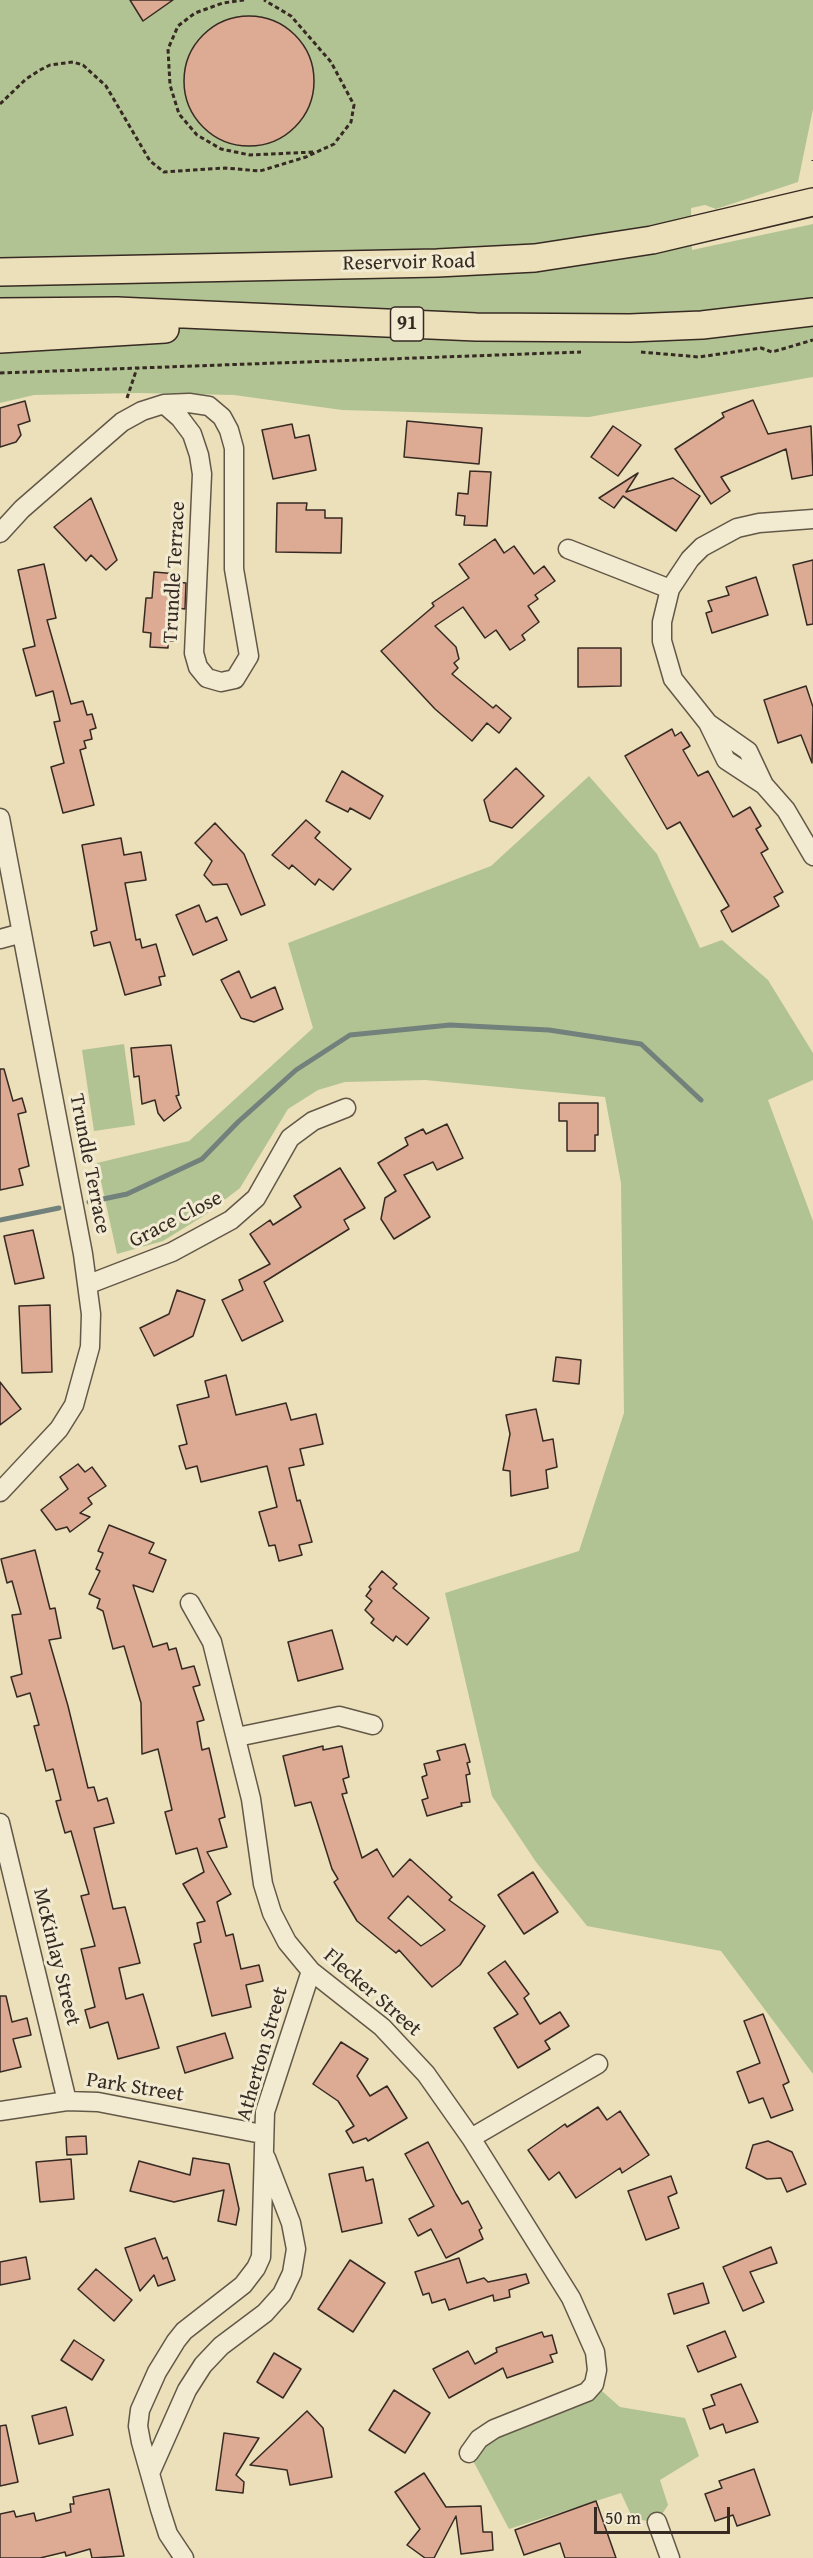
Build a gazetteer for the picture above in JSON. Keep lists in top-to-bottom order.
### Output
{
  "streets": {
    "main road": ["Reservoir Road", "91"],
    "street": [
      "Trundle Terrace",
      "Grace Close",
      "McKinlay Street",
      "Flecker Street",
      "Atherton Street",
      "Park Street"
    ]
  },
  "crossings": [
    ["Trundle Terrace", "Grace Close"],
    ["McKinlay Street", "Park Street"],
    ["Flecker Street", "Atherton Street"],
    ["Atherton Street", "Park Street"]
  ],
  "scale_bar": "50 m"
}
